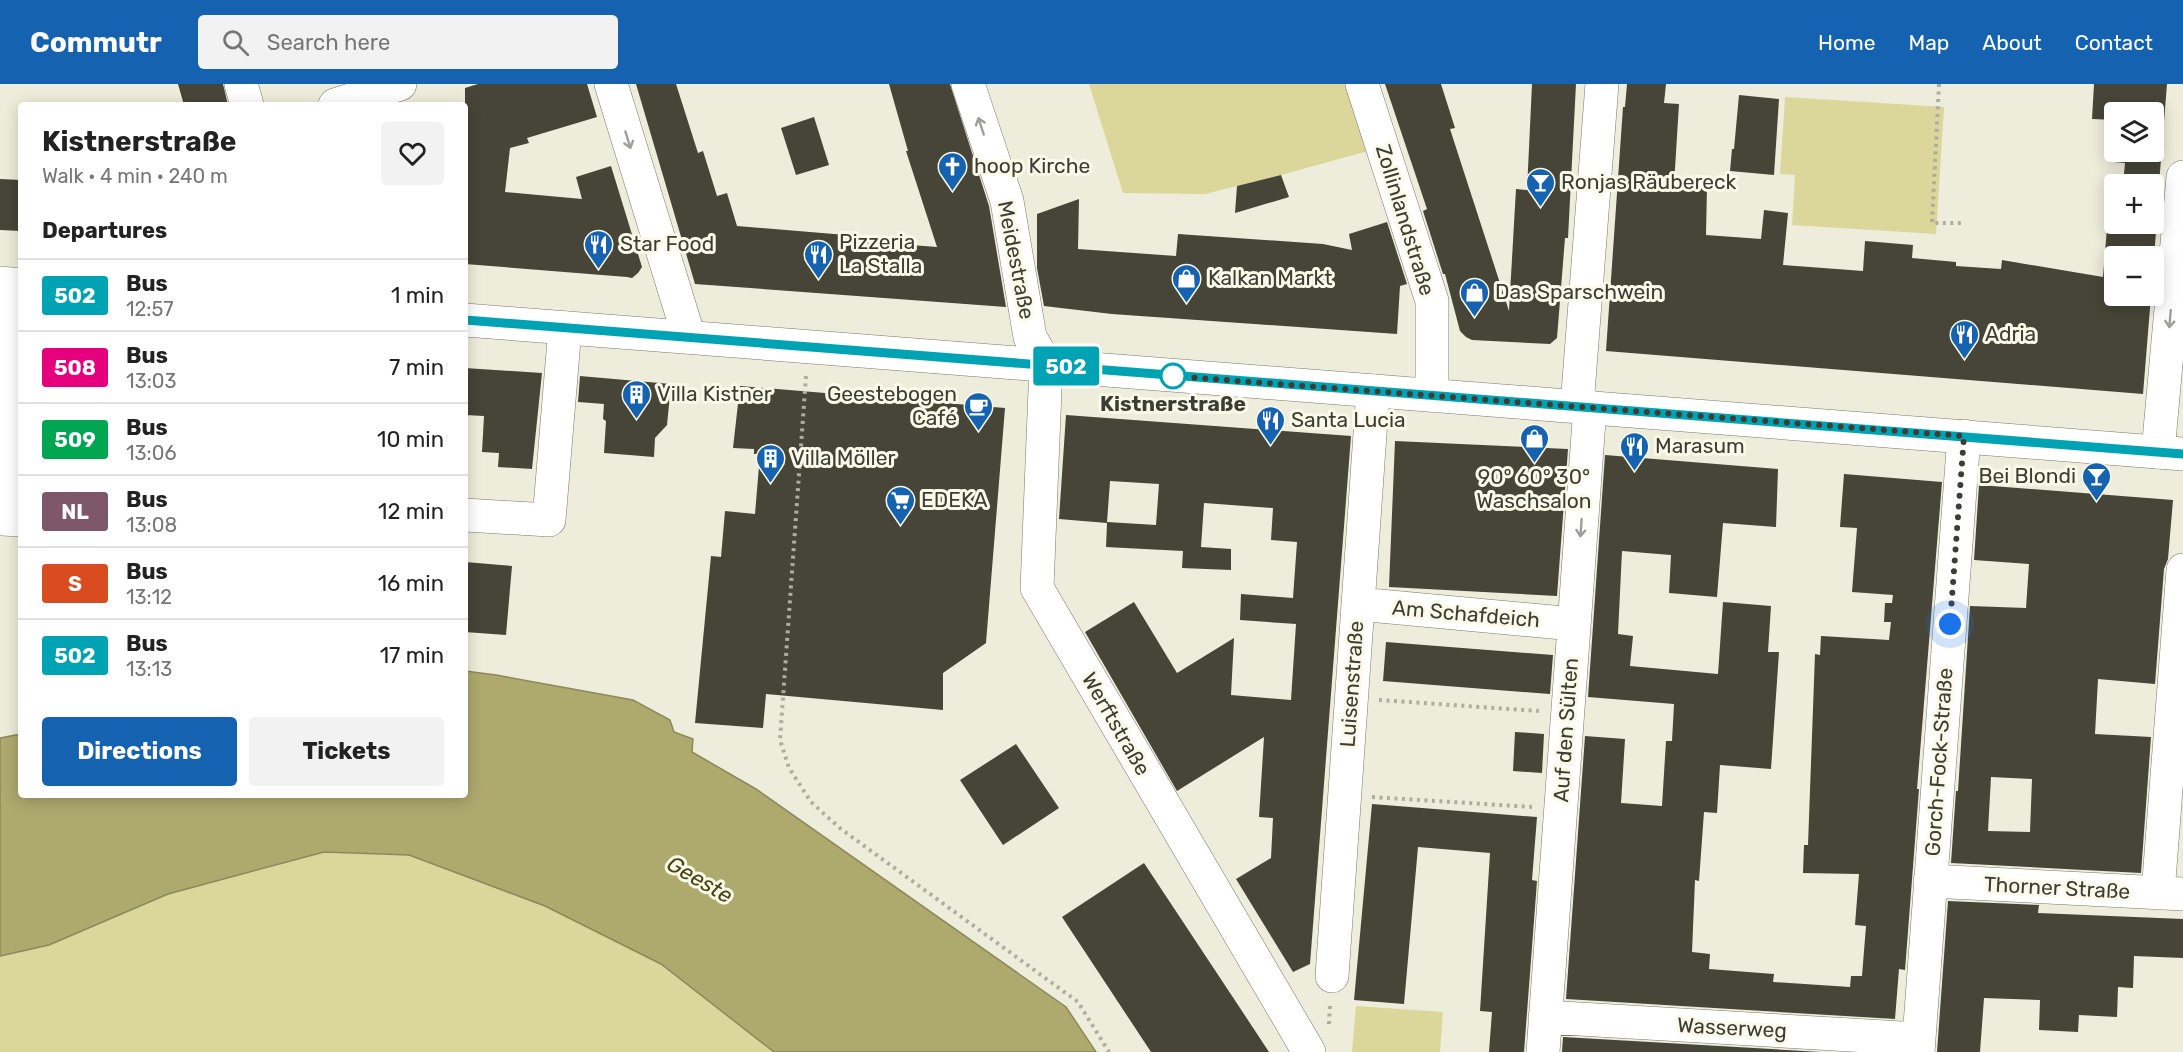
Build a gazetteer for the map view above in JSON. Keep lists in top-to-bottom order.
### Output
{
  "streets": {
    "street": [
      "Zollinlandstraße",
      "Meidestraße",
      "Am Schafdeich",
      "Luisenstraße",
      "Werftstraße",
      "Auf den Sülten",
      "Gorch-Fock-Straße",
      "Thorner Straße",
      "Wasserweg"
    ]
  },
  "crossings": [
    ["Meidestraße", "Werftstraße"],
    ["Am Schafdeich", "Luisenstraße"],
    ["Am Schafdeich", "Auf den Sülten"],
    ["Auf den Sülten", "Wasserweg"],
    ["Gorch-Fock-Straße", "Thorner Straße"],
    ["Gorch-Fock-Straße", "Wasserweg"]
  ],
  "one_way": ["Meidestraße"],
  "water": ["Geeste"],
  "places": {
    "church": ["hoop Kirche"],
    "bar": ["Ronjas Räubereck", "Bei Blondi"],
    "restaurant": [
      "Star Food",
      "Pizzeria La Stalla",
      "Adria",
      "Santa Lucia",
      "Marasum"
    ],
    "shop": ["Kalkan Markt", "Das Sparschwein", "90° 60° 30° Waschsalon"],
    "other": ["Kistnerstraße"],
    "building": ["Villa Kistner", "Villa Möller"],
    "cafe": ["Geestebogen Café"],
    "supermarket": ["EDEKA"]
  },
  "lines": ["bus line 502"],
  "page": {
    "header": "Commutr",
    "search": "Search here",
    "nav": [
      "Home",
      "Map",
      "About",
      "Contact"
    ],
    "on_map": "502",
    "map_buttons": ["+", "−"],
    "heading": [
      ["Kistnerstraße", "Walk · 4 min · 240 m"],
      "Departures"
    ],
    "list": [
      {
        "mark": "502",
        "name": "Bus",
        "note": "12:57",
        "value": "1 min"
      },
      {
        "mark": "508",
        "name": "Bus",
        "note": "13:03",
        "value": "7 min"
      },
      {
        "mark": "509",
        "name": "Bus",
        "note": "13:06",
        "value": "10 min"
      },
      {
        "mark": "NL",
        "name": "Bus",
        "note": "13:08",
        "value": "12 min"
      },
      {
        "mark": "S",
        "name": "Bus",
        "note": "13:12",
        "value": "16 min"
      },
      {
        "mark": "502",
        "name": "Bus",
        "note": "13:13",
        "value": "17 min"
      }
    ],
    "buttons": ["Directions", "Tickets"]
  }
}
